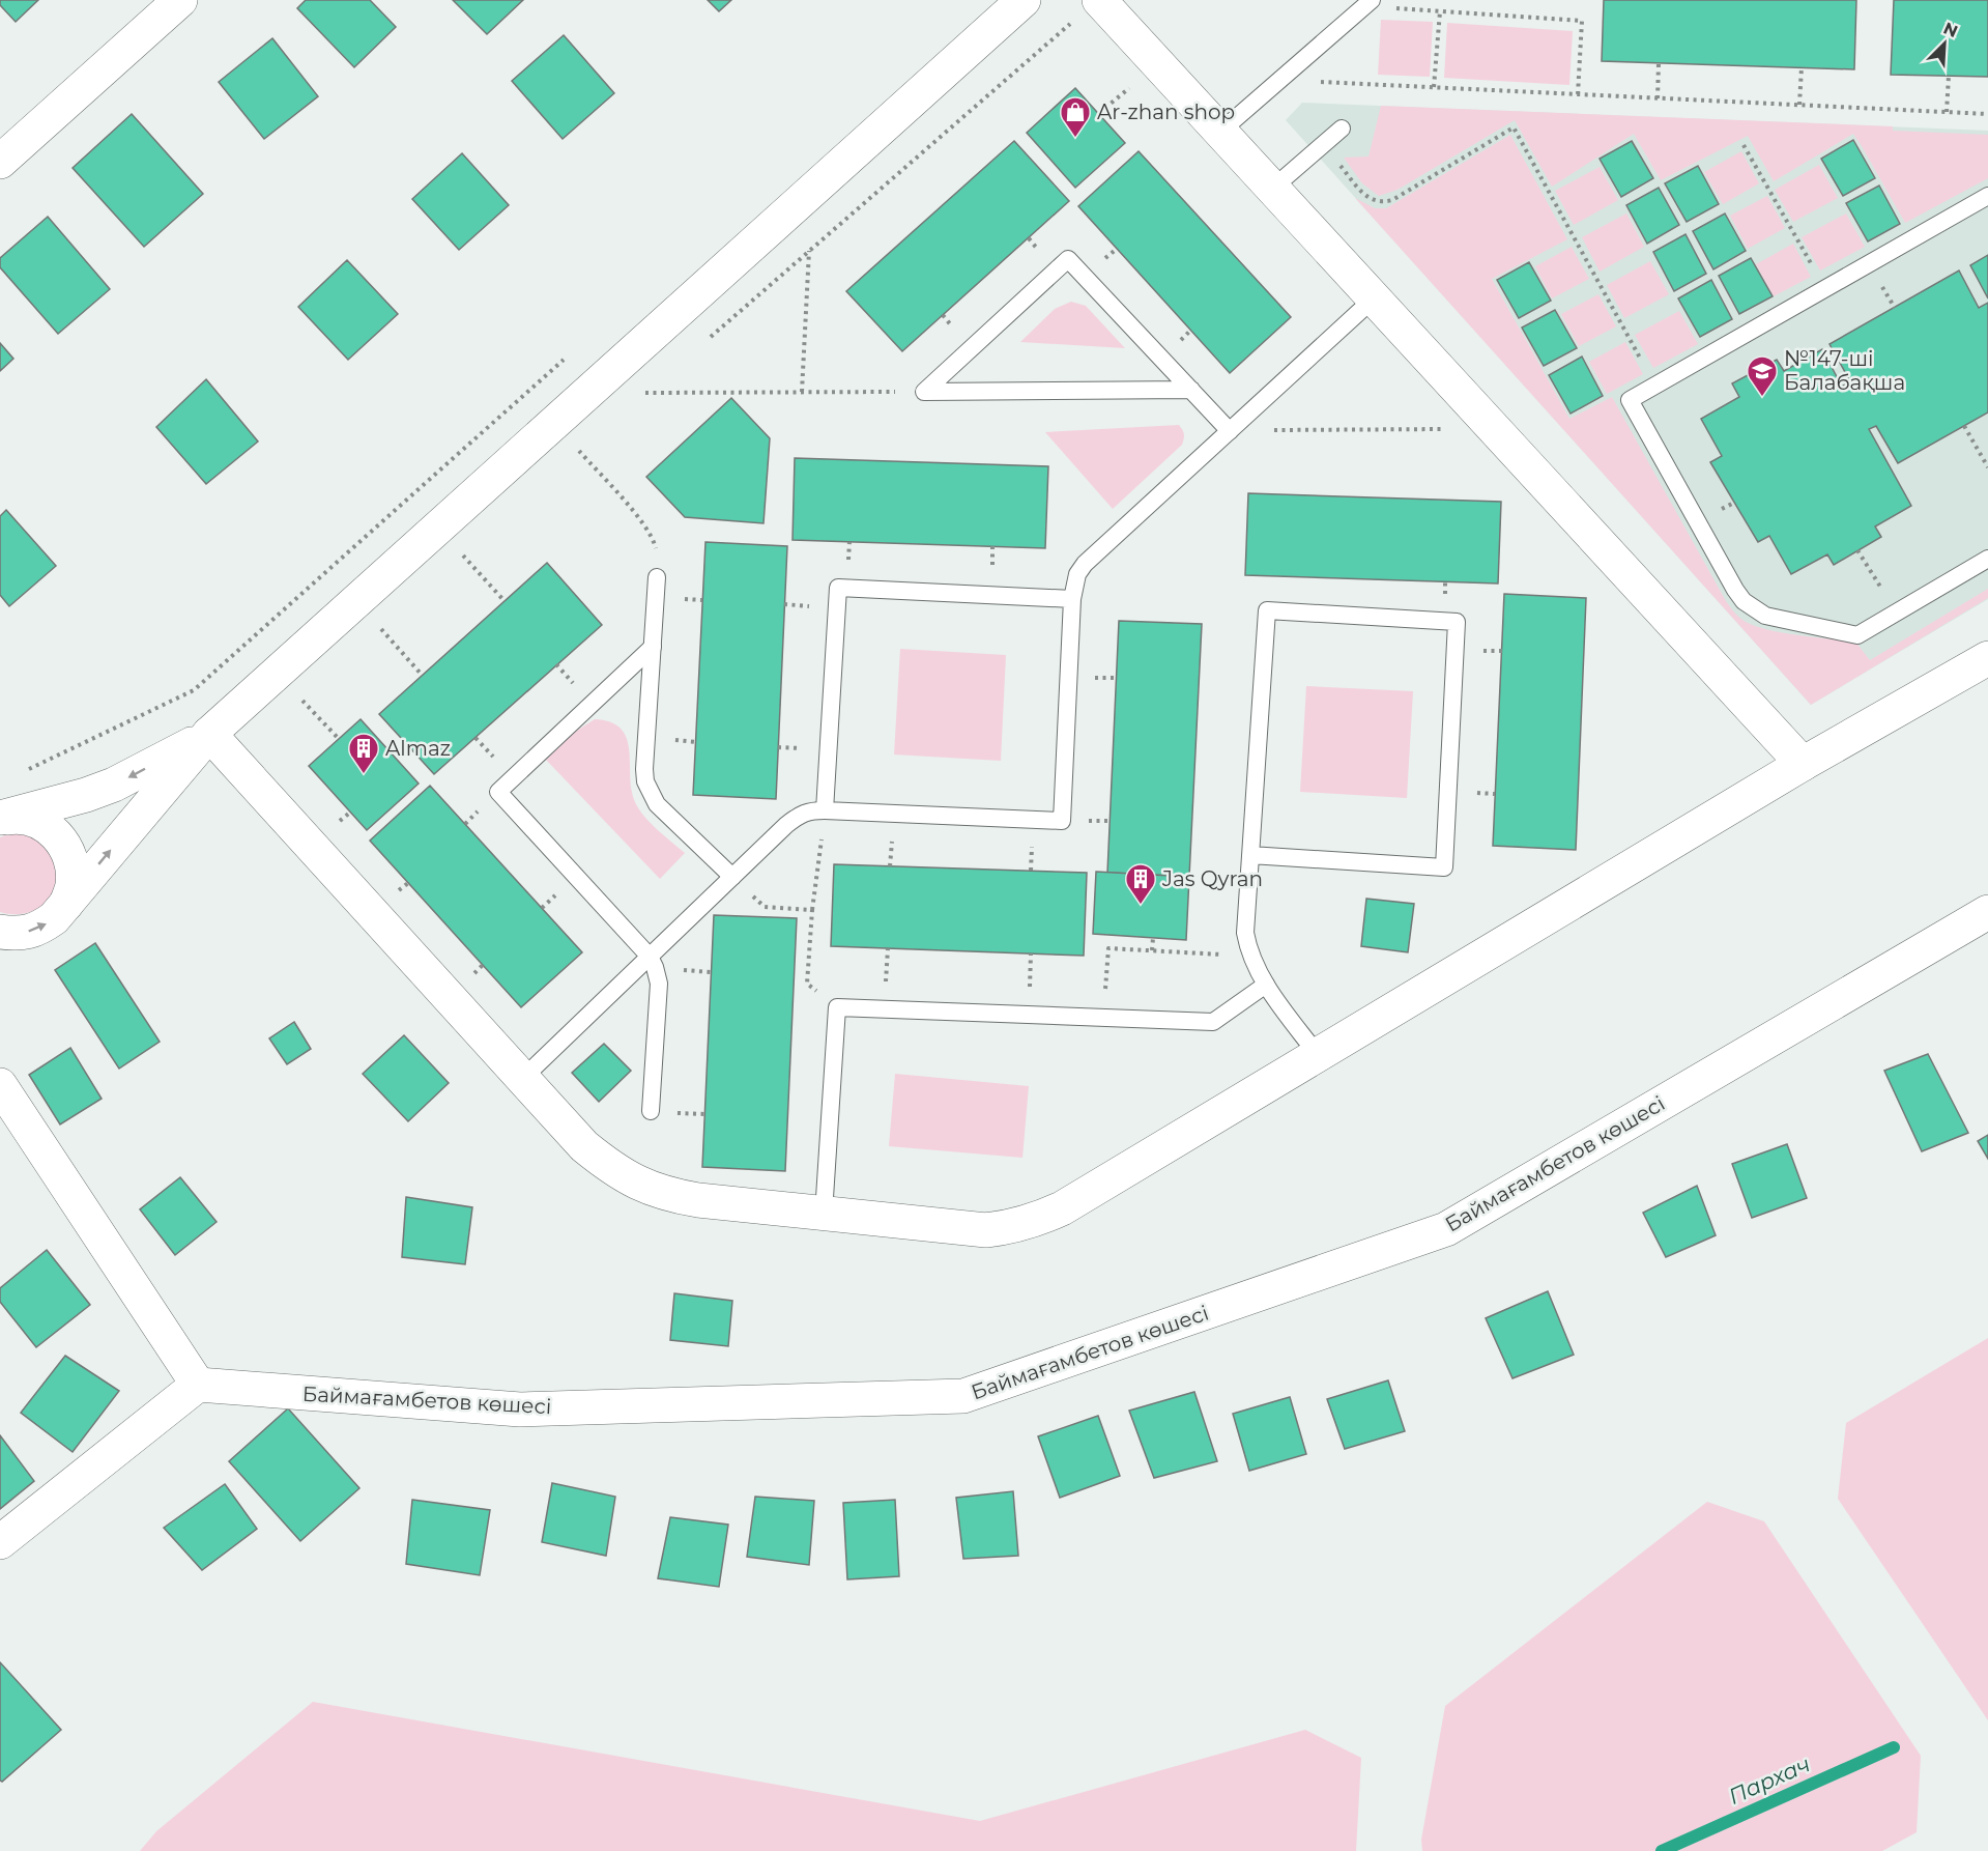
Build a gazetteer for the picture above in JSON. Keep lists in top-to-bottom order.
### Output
{
  "streets": {
    "street": ["Баймағамбетов көшесі"]
  },
  "water": ["Пархач"],
  "places": {
    "shop": ["Ar-zhan shop"],
    "school or university": ["№147-ші Балабақша"],
    "building": ["Almaz", "Jas Qyran"]
  },
  "north": "top right"
}
